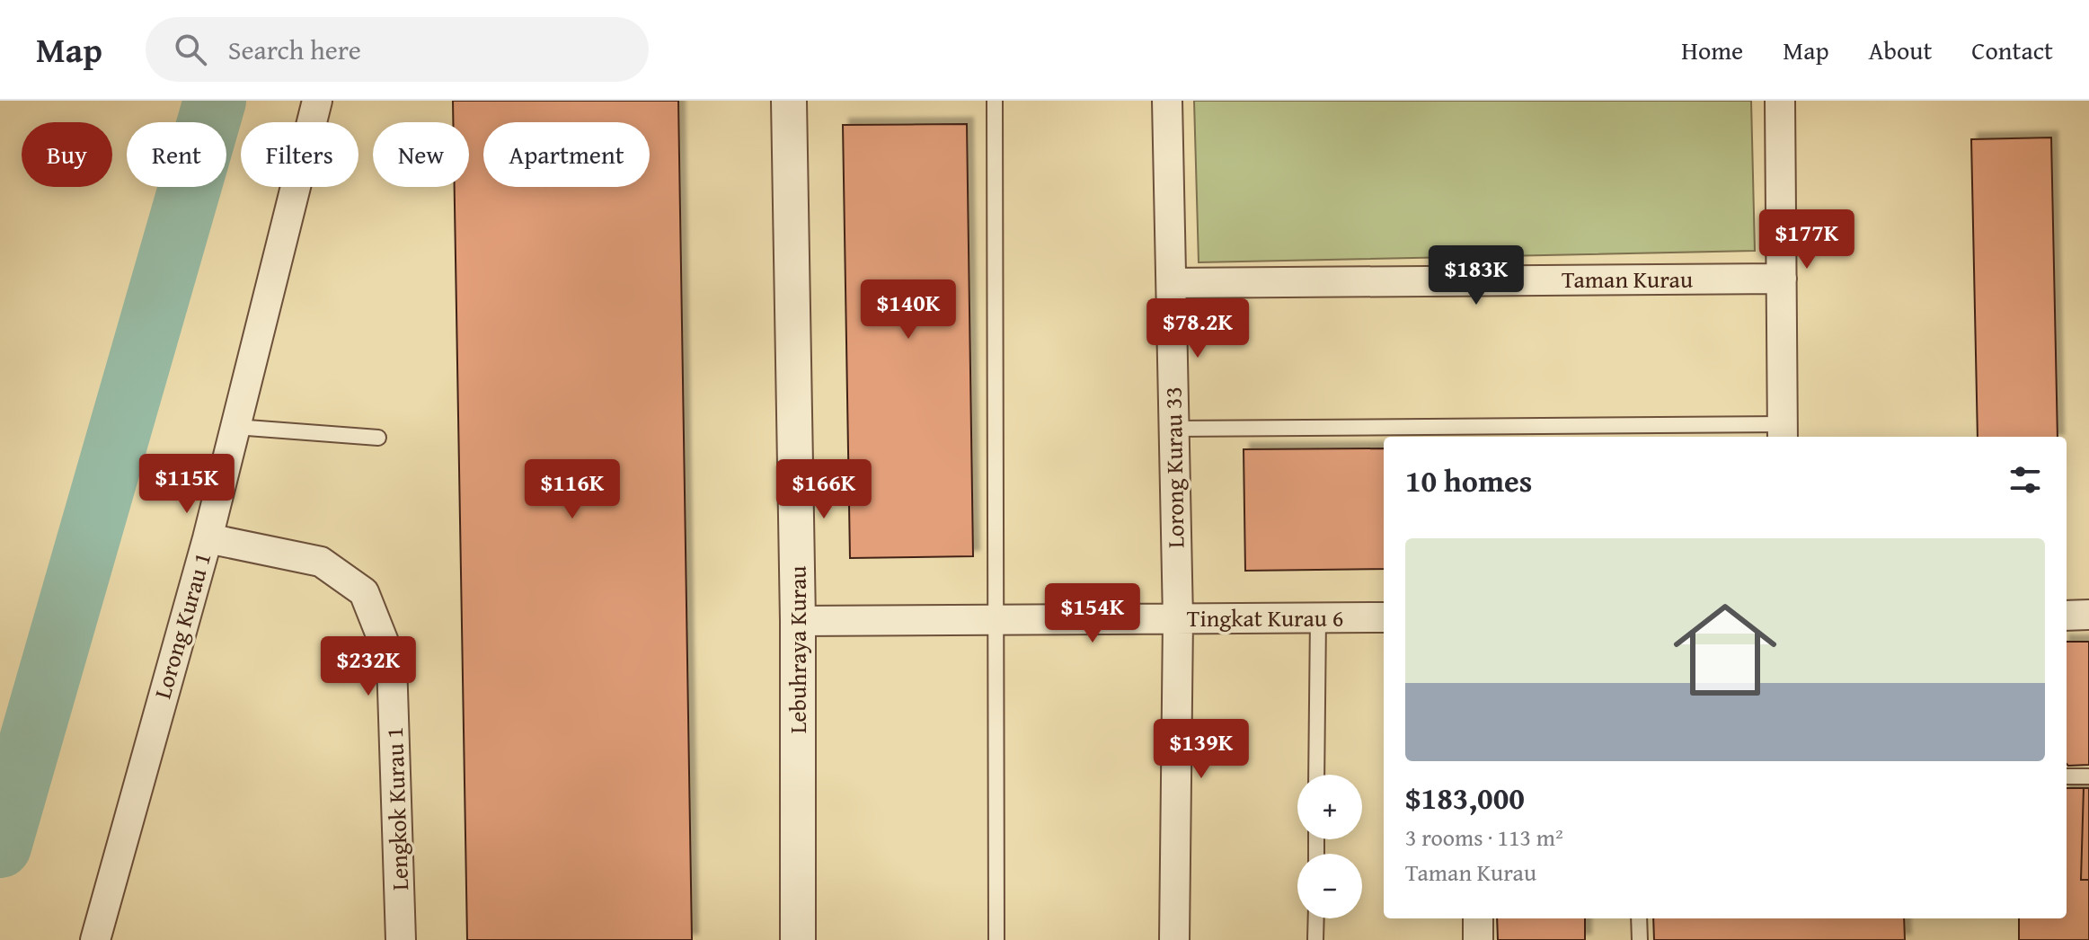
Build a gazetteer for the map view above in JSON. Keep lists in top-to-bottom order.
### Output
{
  "streets": {
    "street": [
      "Taman Kurau",
      "Lorong Kurau 33",
      "Tingkat Kurau 6",
      "Lorong Kurau 1",
      "Lebuhraya Kurau",
      "Lengkok Kurau 1"
    ]
  },
  "crossings": [
    ["Taman Kurau", "Lorong Kurau 33"],
    ["Lorong Kurau 33", "Tingkat Kurau 6"],
    ["Tingkat Kurau 6", "Lebuhraya Kurau"],
    ["Lorong Kurau 1", "Lengkok Kurau 1"]
  ],
  "page": {
    "header": "Map",
    "search": "Search here",
    "nav": [
      "Home",
      "Map",
      "About",
      "Contact"
    ],
    "chip": [
      "Buy",
      "Rent",
      "Filters",
      "New",
      "Apartment"
    ],
    "price": [
      "$177K",
      "$183K",
      "$140K",
      "$78.2K",
      "$115K",
      "$116K",
      "$166K",
      "$154K",
      "$232K",
      "$139K"
    ],
    "heading": "10 homes",
    "list": [
      {
        "name": "$183,000",
        "note": "3 rooms · 113 m² · Taman Kurau"
      }
    ],
    "map_buttons": ["+", "−"]
  }
}
